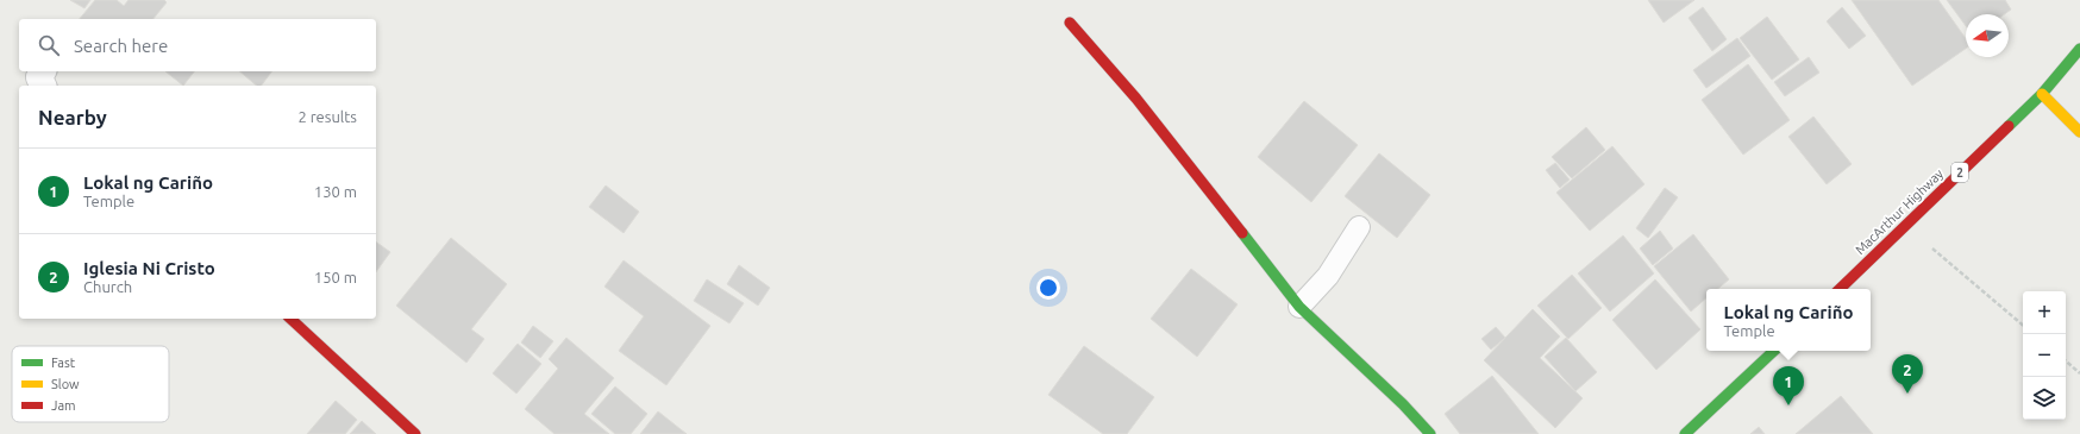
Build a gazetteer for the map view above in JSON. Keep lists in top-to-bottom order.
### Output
{
  "streets": {
    "main road": ["2", "MacArthur Highway"]
  },
  "legend": ["Fast", "Slow", "Jam"],
  "north": "left",
  "page": {
    "search": "Search here",
    "heading": ["Nearby", "2 results"],
    "list": [
      {
        "mark": "1",
        "name": "Lokal ng Cariño",
        "note": "Temple",
        "value": "130 m"
      },
      {
        "mark": "2",
        "name": "Iglesia Ni Cristo",
        "note": "Church",
        "value": "150 m"
      }
    ],
    "popup": ["Lokal ng Cariño", "Temple"],
    "map_buttons": ["+", "−"],
    "pins": ["2", "1"]
  }
}
